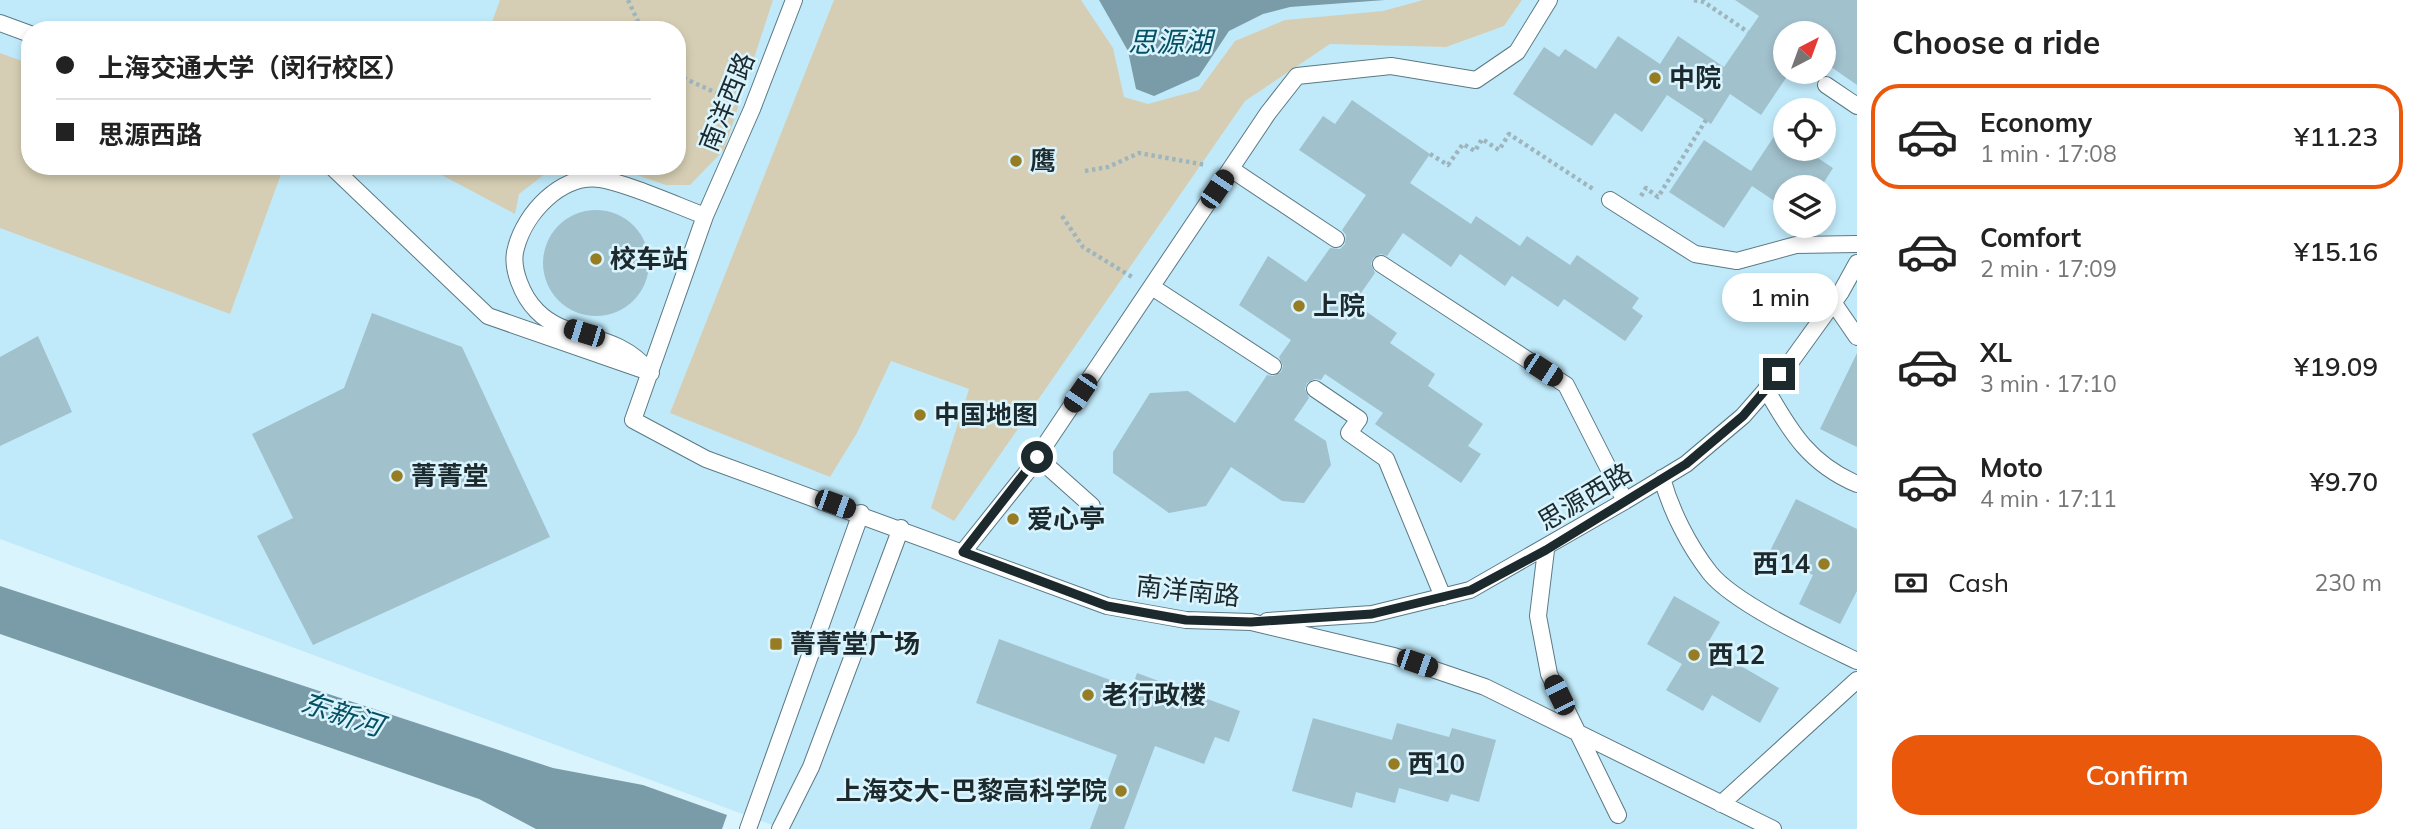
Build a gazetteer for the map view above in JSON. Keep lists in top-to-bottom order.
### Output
{
  "streets": {
    "lane": ["南洋西路", "思源西路", "南洋南路"]
  },
  "crossings": [
    ["南洋西路", "南洋南路"],
    ["思源西路", "南洋南路"]
  ],
  "water": ["思源湖", "东新河"],
  "places": {
    "other": [
      "中院",
      "鹰",
      "校车站",
      "上院",
      "中国地图",
      "菁菁堂",
      "爱心亭",
      "西14",
      "西12",
      "老行政楼",
      "西10",
      "上海交大-巴黎高科学院"
    ],
    "transit": ["菁菁堂广场"]
  },
  "north": "top right",
  "page": {
    "heading": "Choose a ride",
    "banner": ["上海交通大学（闵行校区）", "思源西路"],
    "list": [
      {
        "name": "Economy",
        "note": "1 min · 17:08",
        "value": "¥11.23"
      },
      {
        "name": "Comfort",
        "note": "2 min · 17:09",
        "value": "¥15.16"
      },
      {
        "name": "XL",
        "note": "3 min · 17:10",
        "value": "¥19.09"
      },
      {
        "name": "Moto",
        "note": "4 min · 17:11",
        "value": "¥9.70"
      }
    ],
    "bubble": "1 min",
    "pay": ["Cash", "230 m"],
    "buttons": "Confirm"
  }
}
